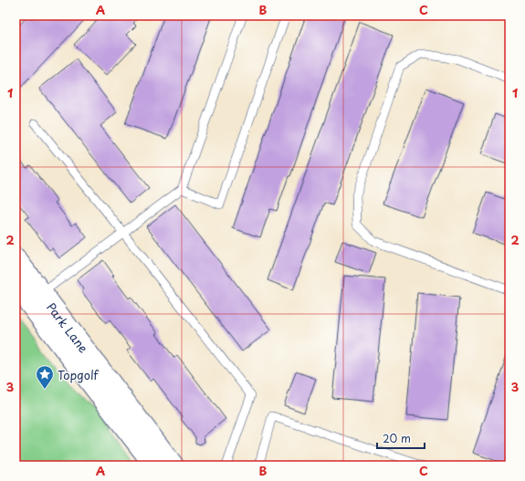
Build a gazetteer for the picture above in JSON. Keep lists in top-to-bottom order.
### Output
{
  "streets": {
    "main road": ["Park Lane"]
  },
  "places": {
    "place": ["Topgolf"]
  },
  "scale_bar": "20 m",
  "grid": {
    "columns": ["A", "B", "C"],
    "rows": ["1", "2", "3"]
  }
}
